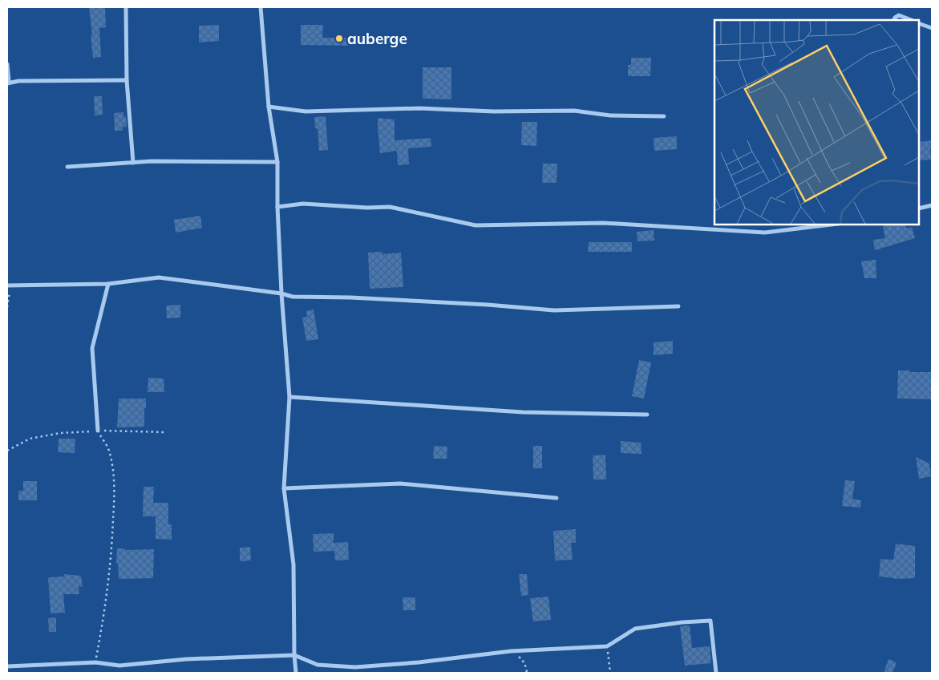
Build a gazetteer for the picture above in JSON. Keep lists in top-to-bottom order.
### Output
{
  "places": ["auberge"]
}
